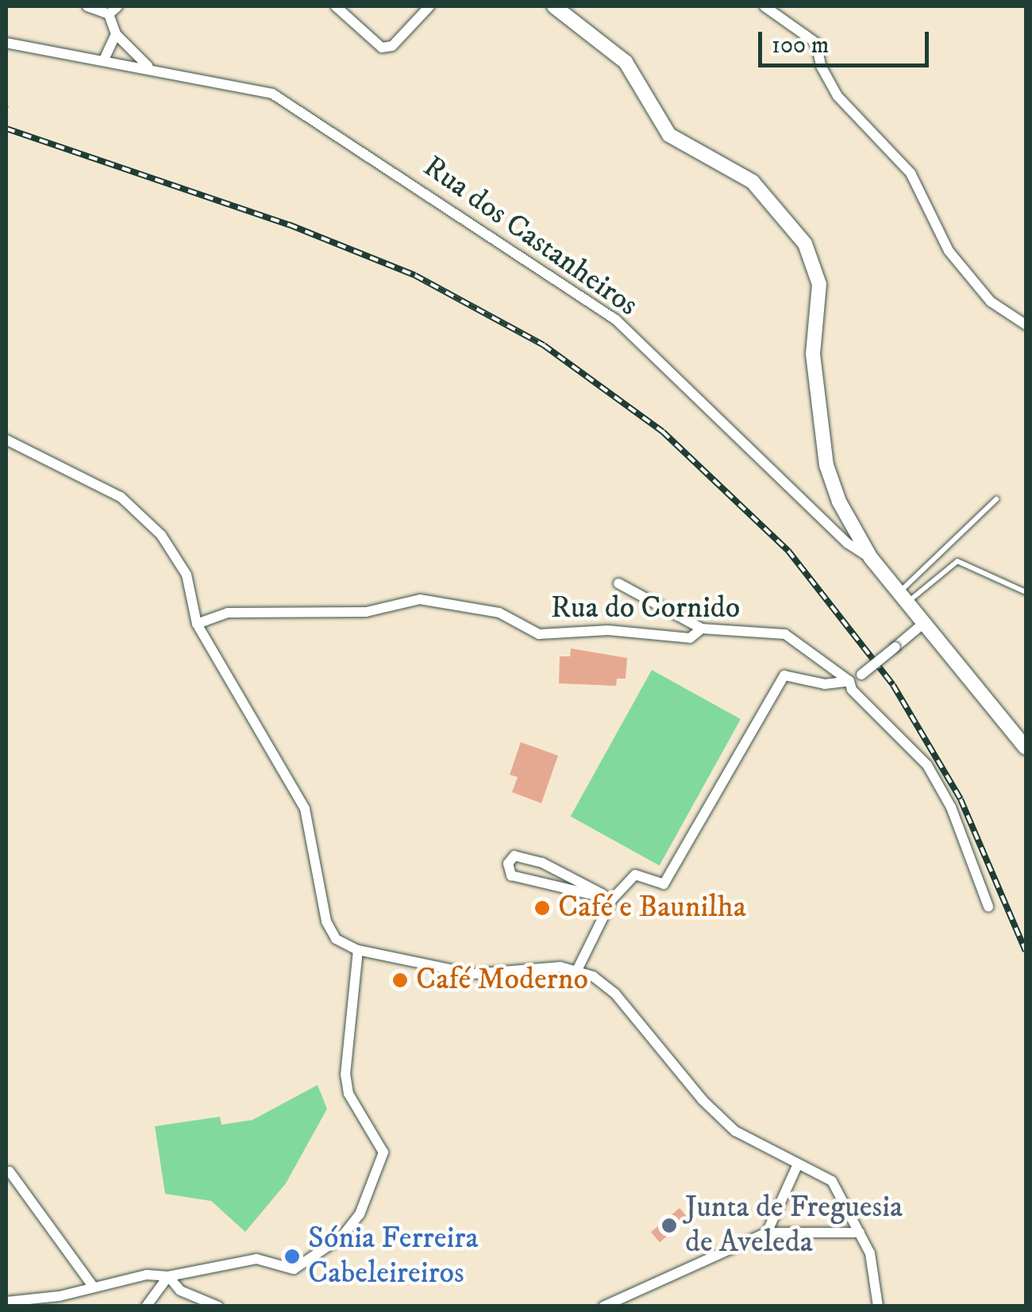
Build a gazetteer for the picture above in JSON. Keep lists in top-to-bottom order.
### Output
{
  "streets": {
    "street": ["Rua dos Castanheiros", "Rua do Cornido"]
  },
  "places": [
    "Café e Baunilha",
    "Café Moderno",
    "Junta de Freguesia de Aveleda",
    "Sónia Ferreira Cabeleireiros"
  ],
  "scale_bar": "100 m"
}
